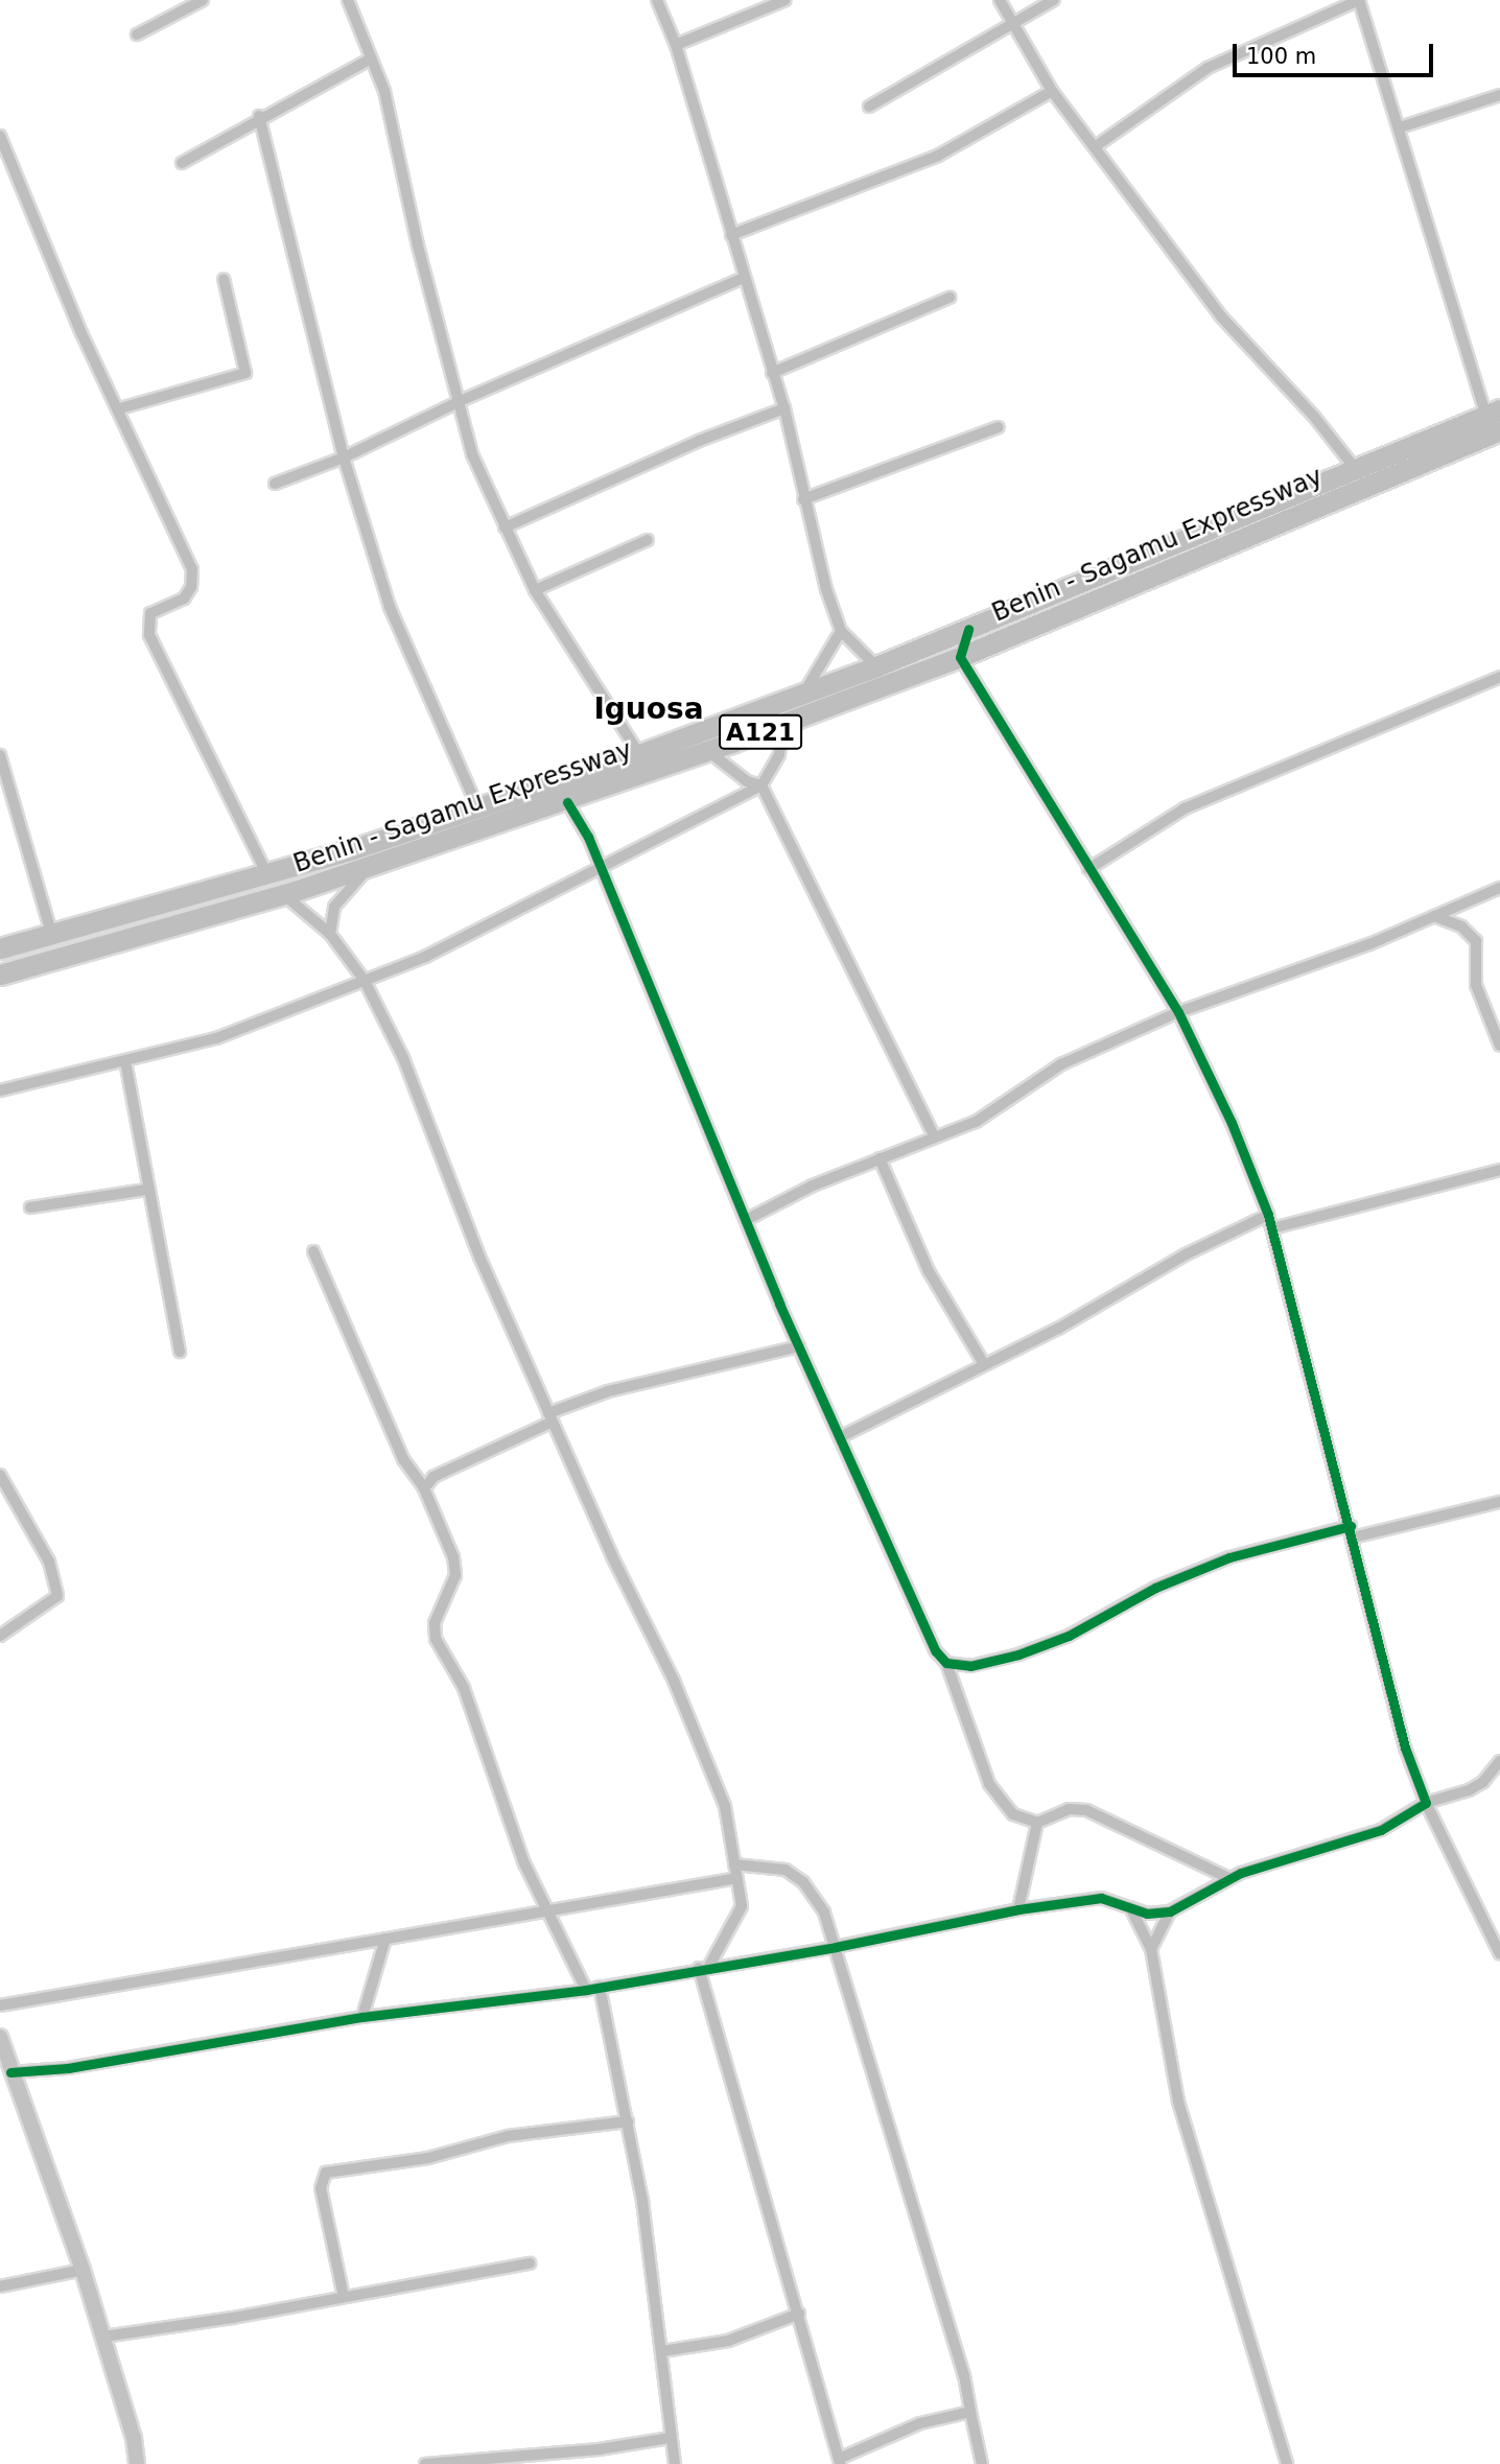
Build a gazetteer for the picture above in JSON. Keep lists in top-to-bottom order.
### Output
{
  "streets": {
    "highway": ["Benin - Sagamu Expressway", "A121"]
  },
  "crossings": [
    ["Benin - Sagamu Expressway", "A121"]
  ],
  "districts": ["Iguosa"],
  "scale_bar": "100 m"
}
